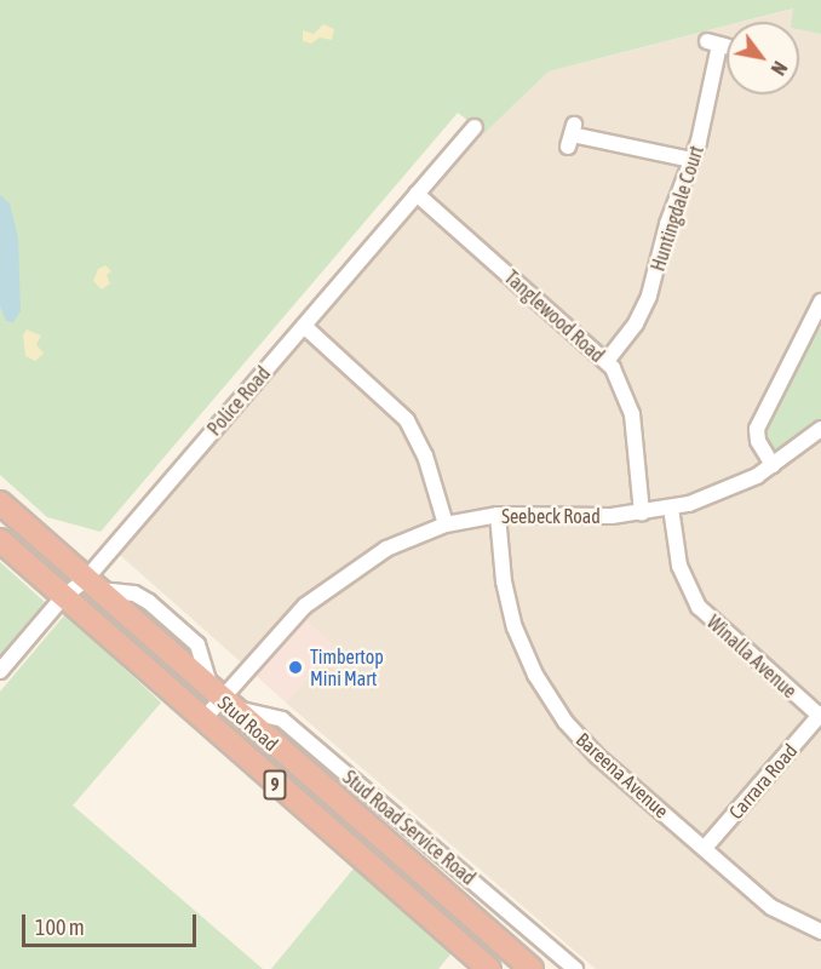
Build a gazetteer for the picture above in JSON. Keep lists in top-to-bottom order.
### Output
{
  "streets": {
    "highway": ["Stud Road", "9"],
    "street": [
      "Huntingdale Court",
      "Tanglewood Road",
      "Police Road",
      "Seebeck Road",
      "Winalla Avenue",
      "Bareena Avenue",
      "Carrara Road",
      "Stud Road Service Road"
    ]
  },
  "crossings": [
    ["Huntingdale Court", "Tanglewood Road"],
    ["Tanglewood Road", "Police Road"],
    ["Tanglewood Road", "Seebeck Road"],
    ["Police Road", "Stud Road"],
    ["Seebeck Road", "Winalla Avenue"],
    ["Seebeck Road", "Stud Road"],
    ["Seebeck Road", "Bareena Avenue"],
    ["Seebeck Road", "Stud Road Service Road"],
    ["Winalla Avenue", "Carrara Road"],
    ["Stud Road", "Stud Road Service Road"],
    ["Bareena Avenue", "Carrara Road"]
  ],
  "places": ["Timbertop Mini Mart"],
  "scale_bar": "100 m",
  "north": "bottom right"
}
